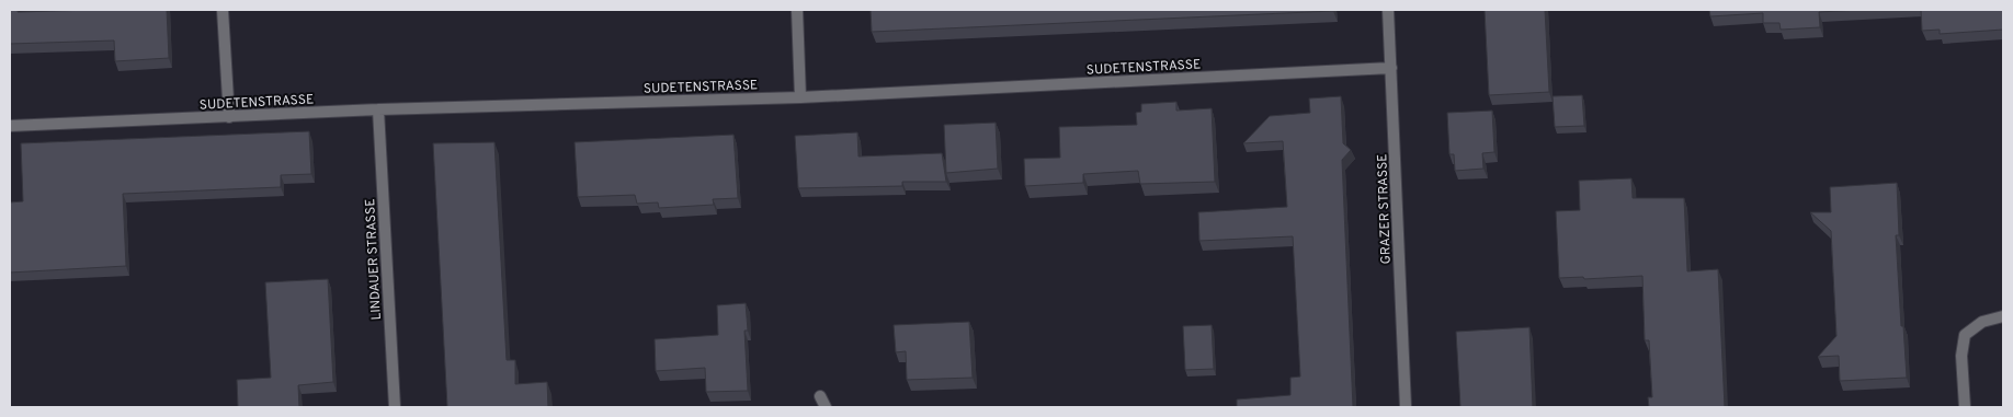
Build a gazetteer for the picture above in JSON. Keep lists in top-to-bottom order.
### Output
{
  "streets": {
    "street": ["SUDETENSTRASSE", "GRAZER STRASSE", "LINDAUER STRASSE"]
  },
  "crossings": [
    ["SUDETENSTRASSE", "GRAZER STRASSE"],
    ["SUDETENSTRASSE", "LINDAUER STRASSE"]
  ]
}
